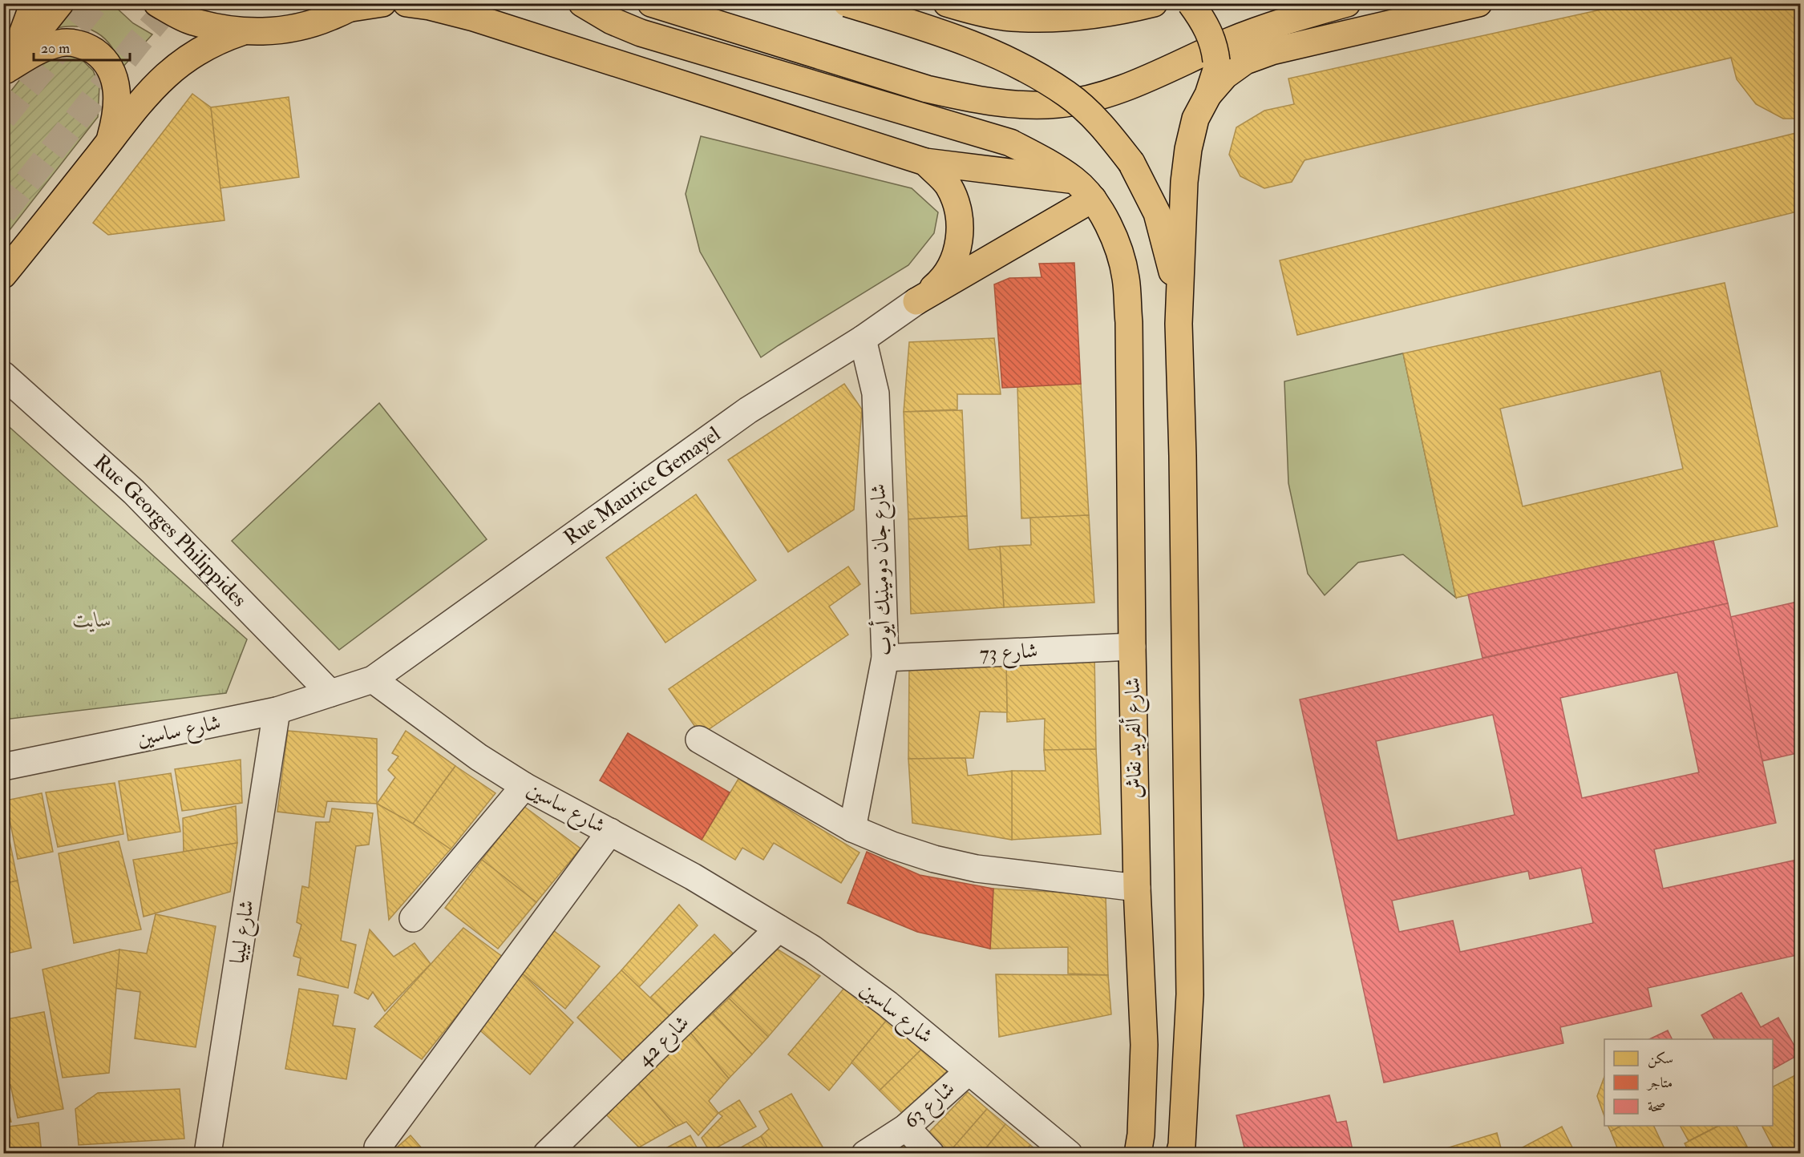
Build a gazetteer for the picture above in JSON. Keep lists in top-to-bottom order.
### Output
{
  "streets": {
    "highway": ["شارع ألفريد نقاش"],
    "street": [
      "Rue Maurice Gemayel",
      "Rue Georges Philippides",
      "شارع جان دومينيك أيوب",
      "شارع 73",
      "شارع ساسين",
      "شارع ليبيا",
      "شارع 42",
      "شارع 63"
    ]
  },
  "crossings": [
    ["Rue Maurice Gemayel", "شارع جان دومينيك أيوب"],
    ["Rue Maurice Gemayel", "شارع ساسين"],
    ["Rue Georges Philippides", "شارع ساسين"],
    ["شارع جان دومينيك أيوب", "شارع 73"],
    ["شارع 73", "شارع ألفريد نقاش"],
    ["شارع ساسين", "شارع ليبيا"],
    ["شارع ساسين", "شارع 42"],
    ["شارع ساسين", "شارع 63"]
  ],
  "parks": ["سايت"],
  "legend": ["سكن", "متاجر", "صحة"],
  "scale_bar": "20 m"
}
